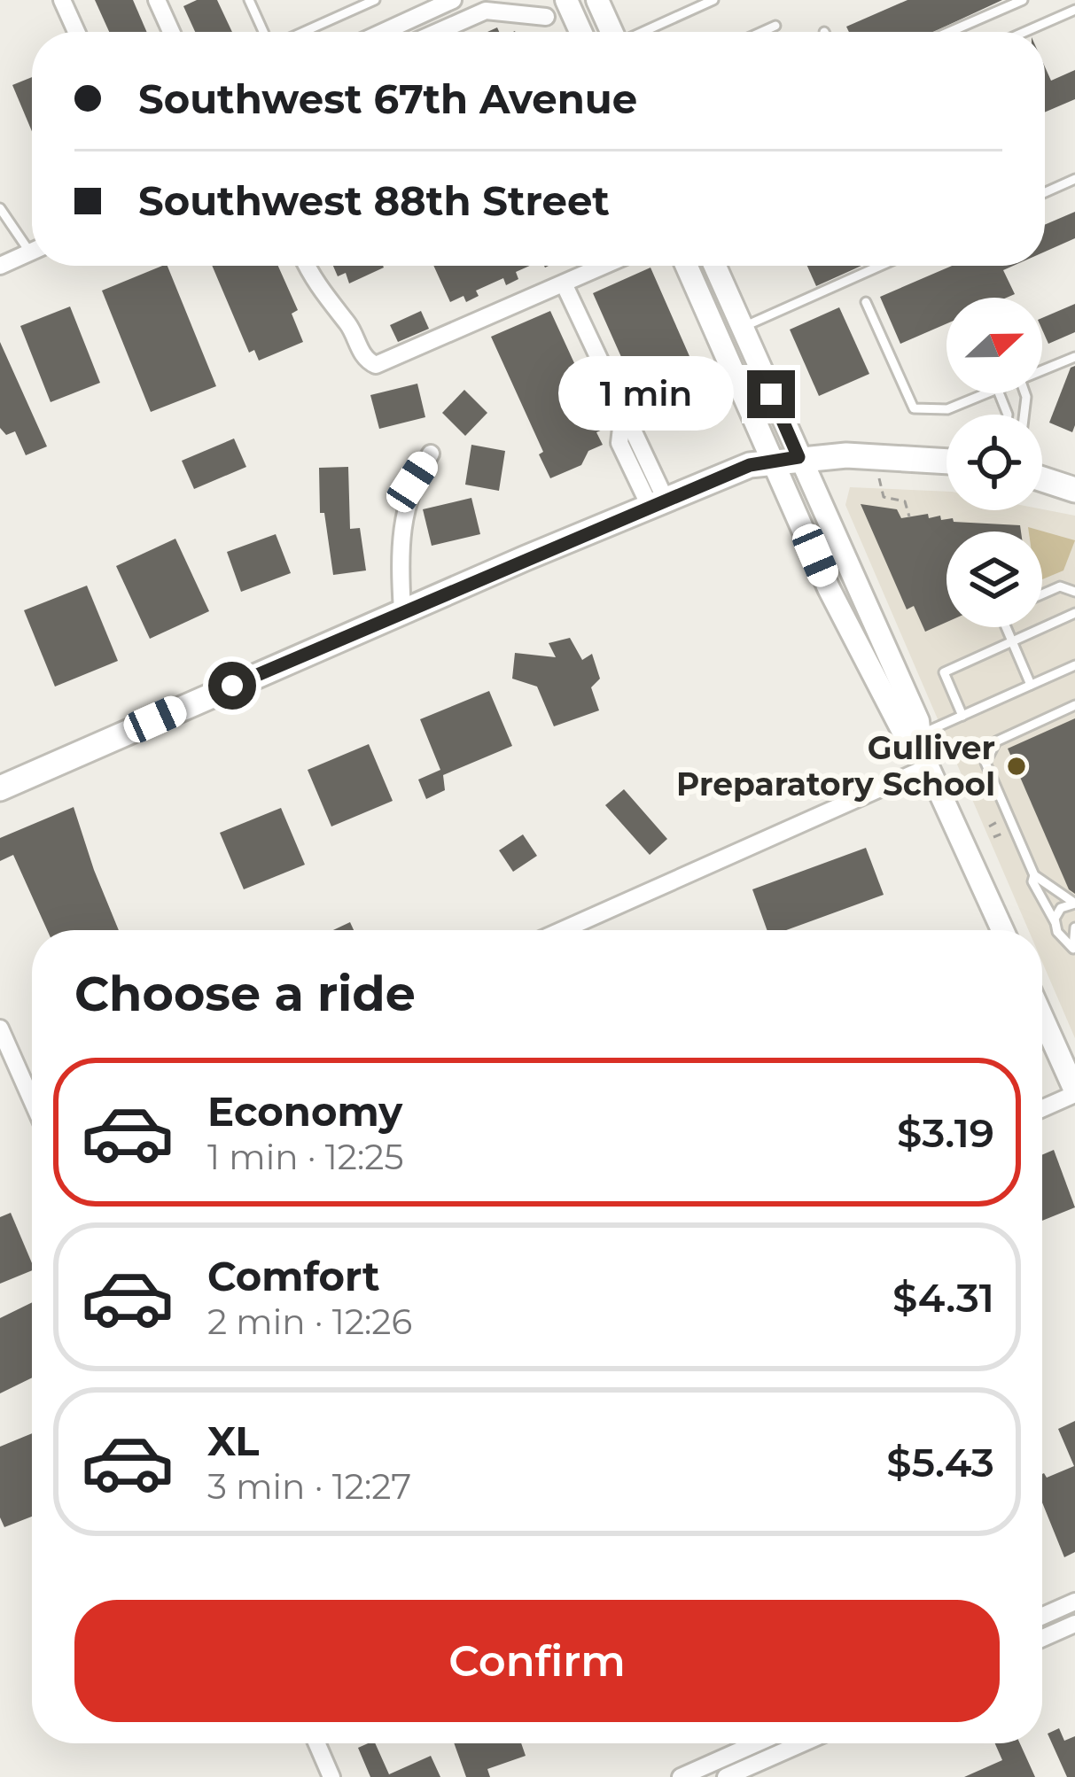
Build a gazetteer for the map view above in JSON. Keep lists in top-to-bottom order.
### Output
{
  "places": ["Gulliver Preparatory School"],
  "north": "right",
  "page": {
    "banner": ["Southwest 67th Avenue", "Southwest 88th Street"],
    "bubble": "1 min",
    "heading": "Choose a ride",
    "list": [
      {
        "name": "Economy",
        "note": "1 min · 12:25",
        "value": "$3.19"
      },
      {
        "name": "Comfort",
        "note": "2 min · 12:26",
        "value": "$4.31"
      },
      {
        "name": "XL",
        "note": "3 min · 12:27",
        "value": "$5.43"
      }
    ],
    "buttons": "Confirm"
  }
}
